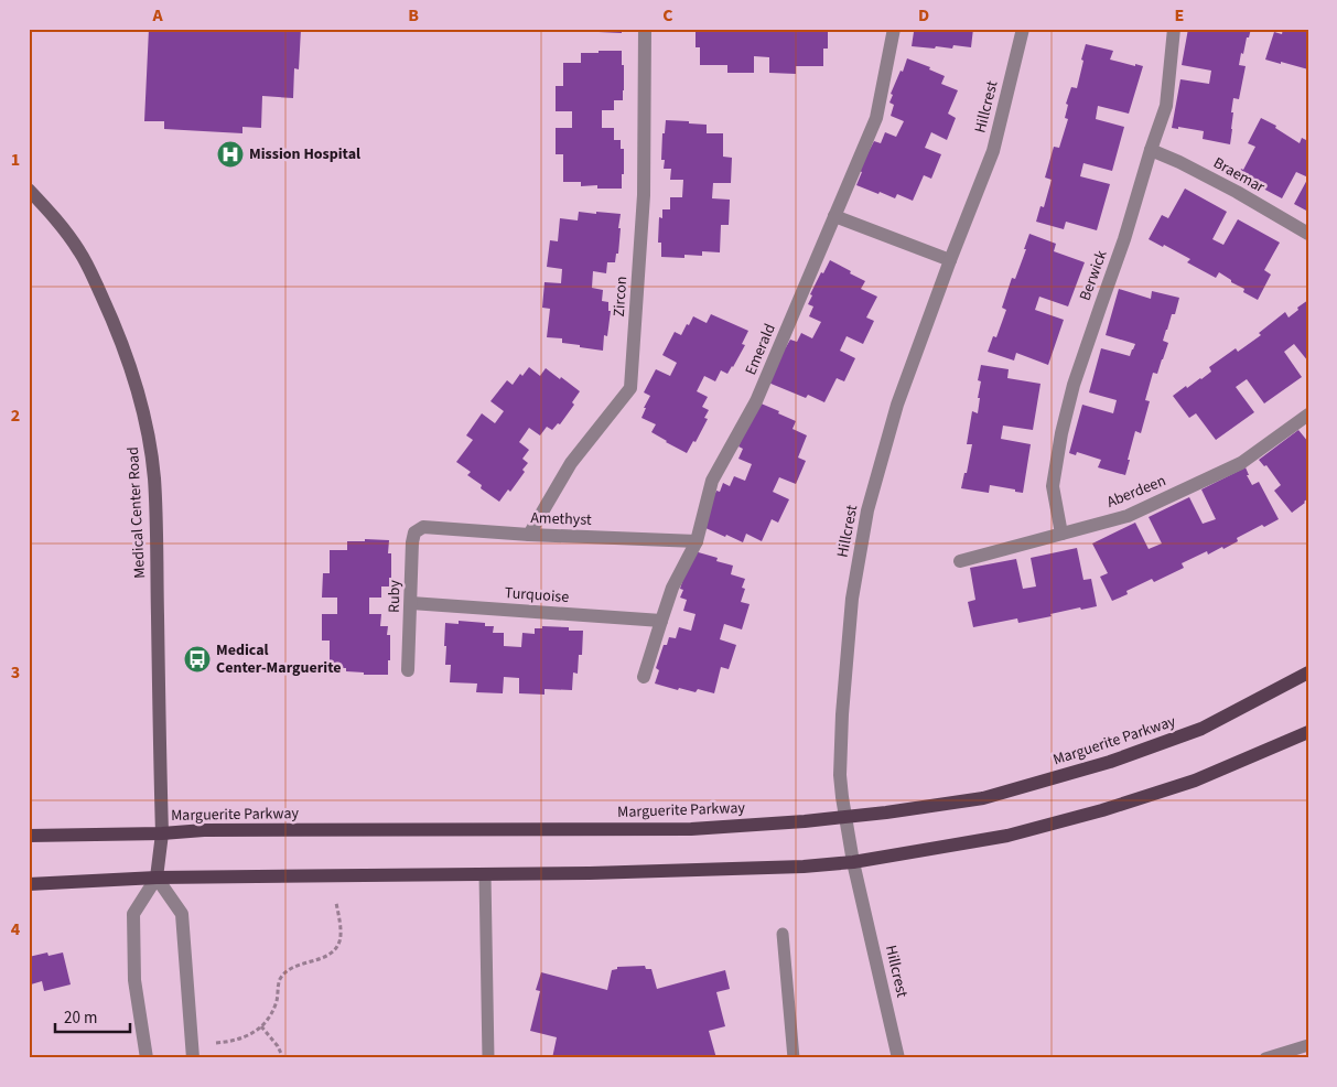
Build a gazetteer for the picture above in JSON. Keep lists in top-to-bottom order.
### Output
{
  "streets": {
    "main road": ["Medical Center Road", "Marguerite Parkway"],
    "street": [
      "Hillcrest",
      "Braemar",
      "Berwick",
      "Zircon",
      "Emerald",
      "Aberdeen",
      "Amethyst",
      "Turquoise",
      "Ruby"
    ]
  },
  "crossings": [
    ["Hillcrest", "Marguerite Parkway"],
    ["Braemar", "Berwick"],
    ["Berwick", "Aberdeen"],
    ["Zircon", "Amethyst"],
    ["Emerald", "Amethyst"],
    ["Emerald", "Turquoise"],
    ["Medical Center Road", "Marguerite Parkway"],
    ["Amethyst", "Ruby"],
    ["Turquoise", "Ruby"]
  ],
  "places": {
    "hospital": ["Mission Hospital"],
    "bus stop": ["Medical Center-Marguerite"]
  },
  "scale_bar": "20 m",
  "grid": {
    "columns": [
      "A",
      "B",
      "C",
      "D",
      "E"
    ],
    "rows": [
      "1",
      "2",
      "3",
      "4"
    ]
  }
}
